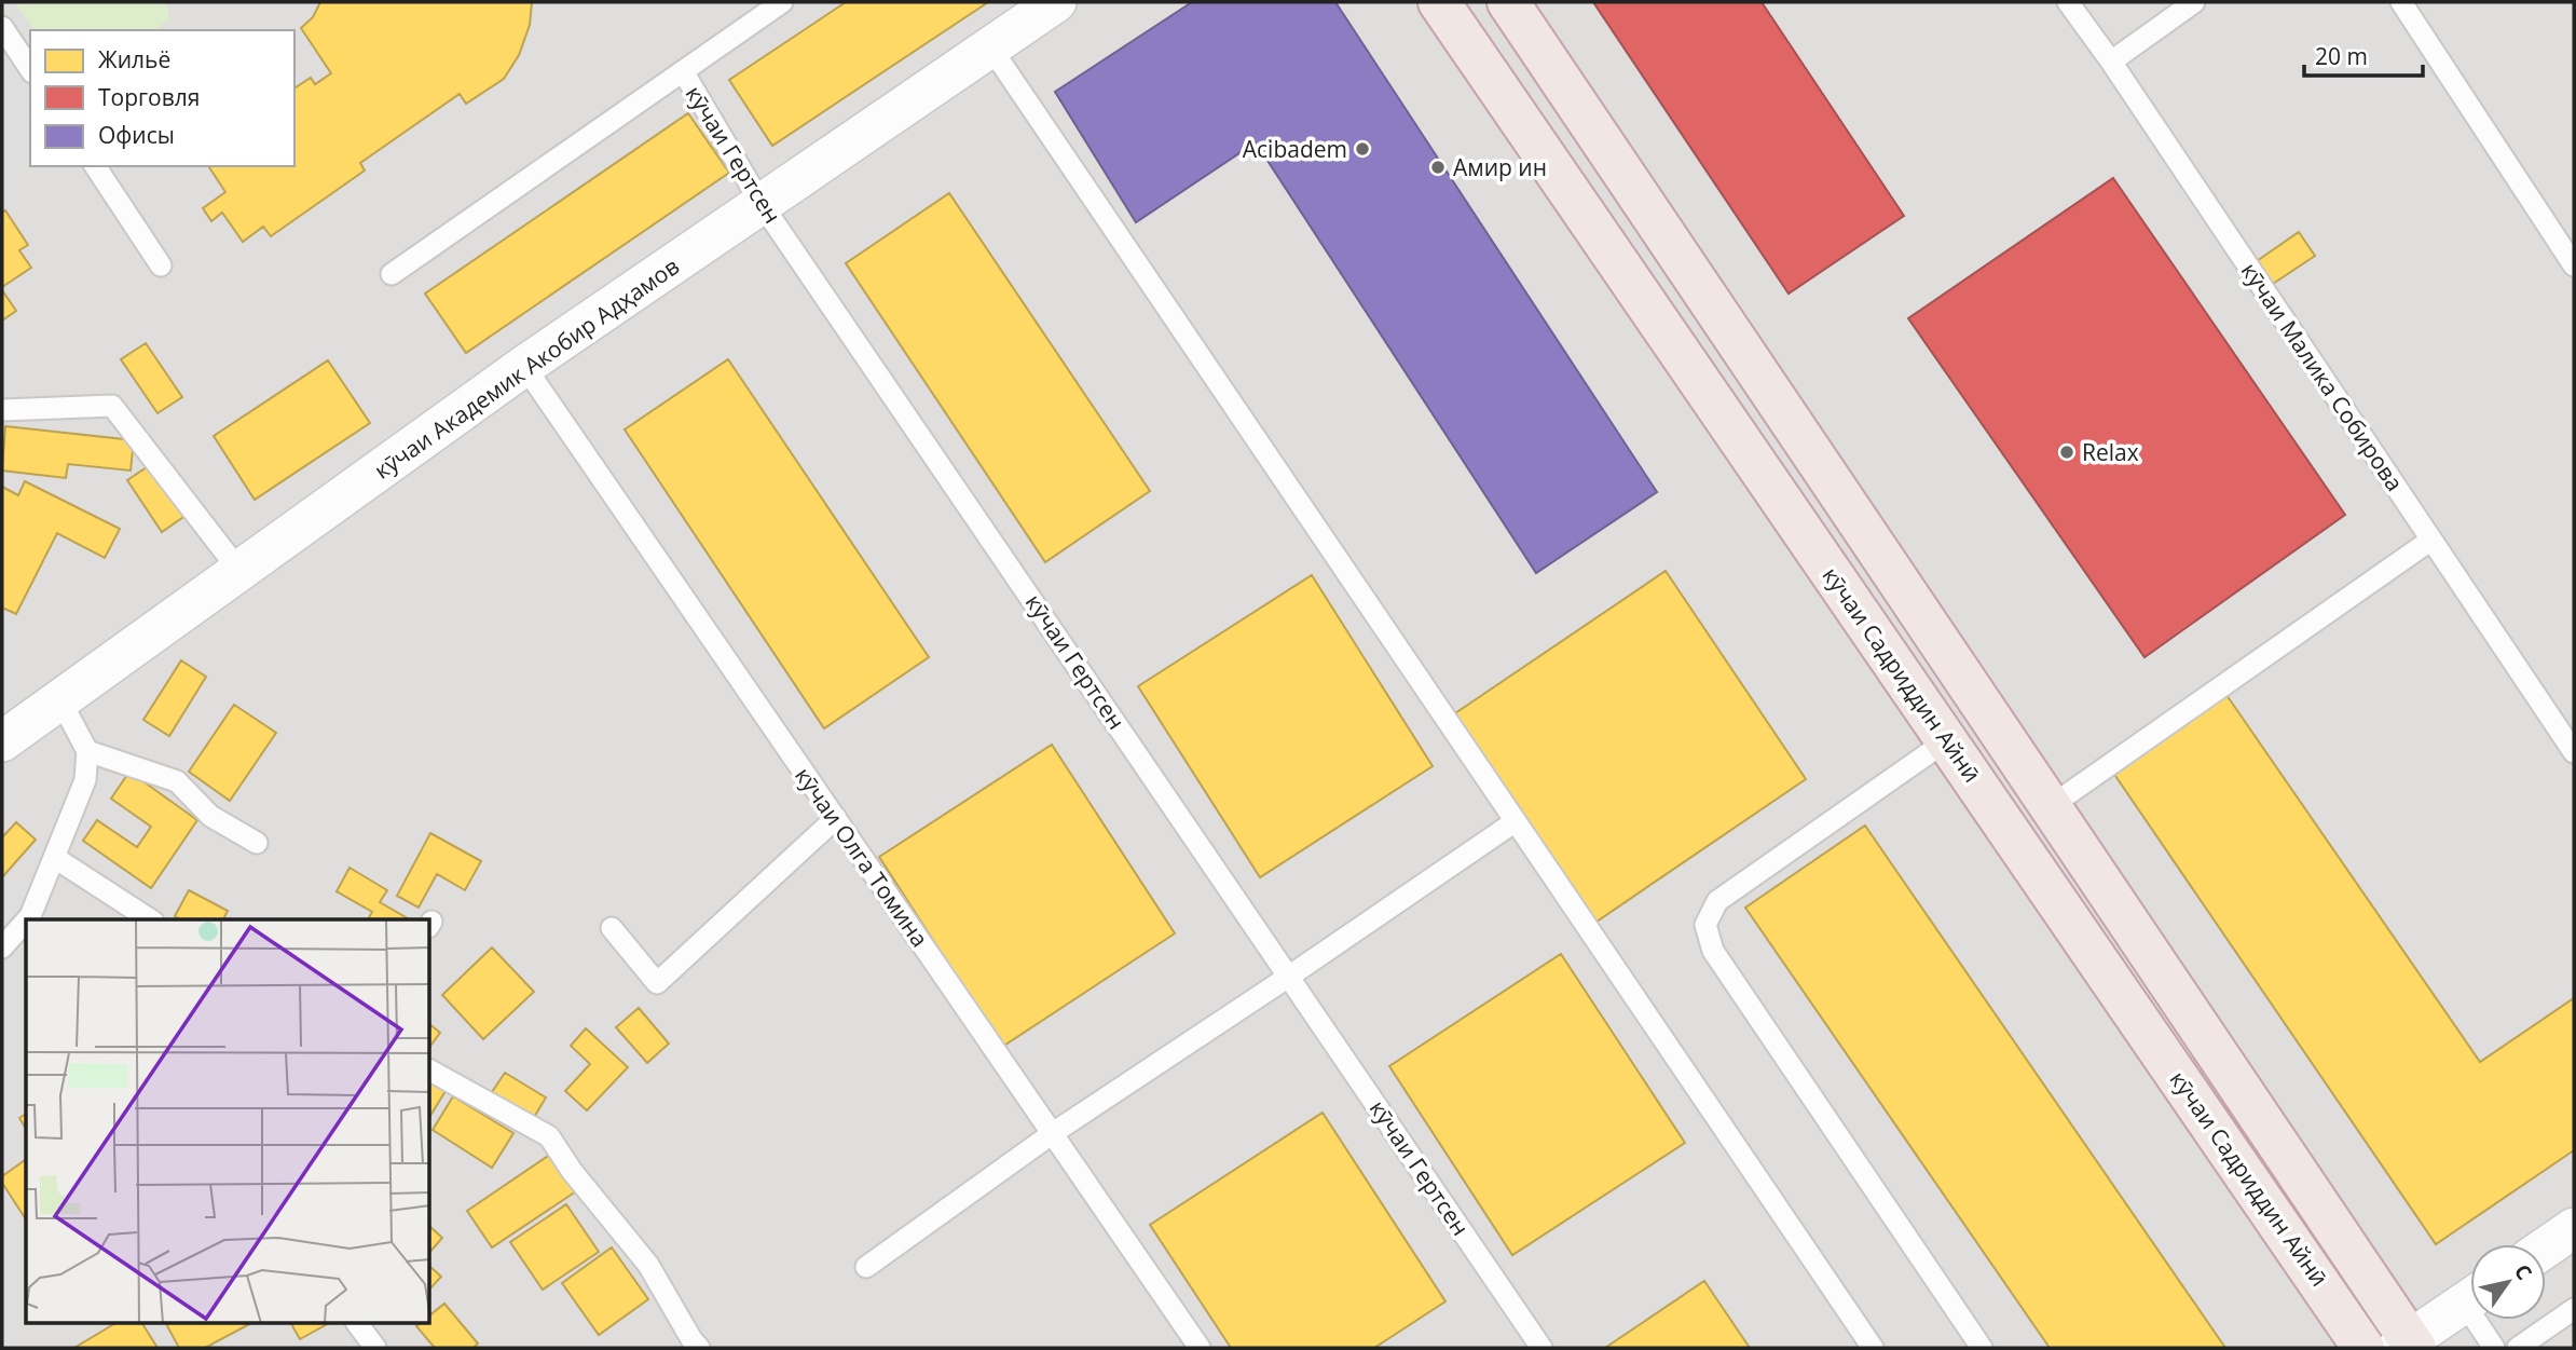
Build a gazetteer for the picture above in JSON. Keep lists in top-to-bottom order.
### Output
{
  "streets": {
    "highway": ["кӯчаи Садриддин Айнӣ"],
    "street": ["кӯчаи Академик Акобир Адҳамов"],
    "lane": ["кӯчаи Гертсен", "кӯчаи Малика Собирова", "кӯчаи Олга Томина"]
  },
  "crossings": [
    ["кӯчаи Гертсен", "кӯчаи Академик Акобир Адҳамов"],
    ["кӯчаи Академик Акобир Адҳамов", "кӯчаи Олга Томина"]
  ],
  "places": ["Acibadem", "Амир ин", "Relax"],
  "legend": ["Жильё", "Торговля", "Офисы"],
  "scale_bar": "20 m",
  "north": "top right"
}
